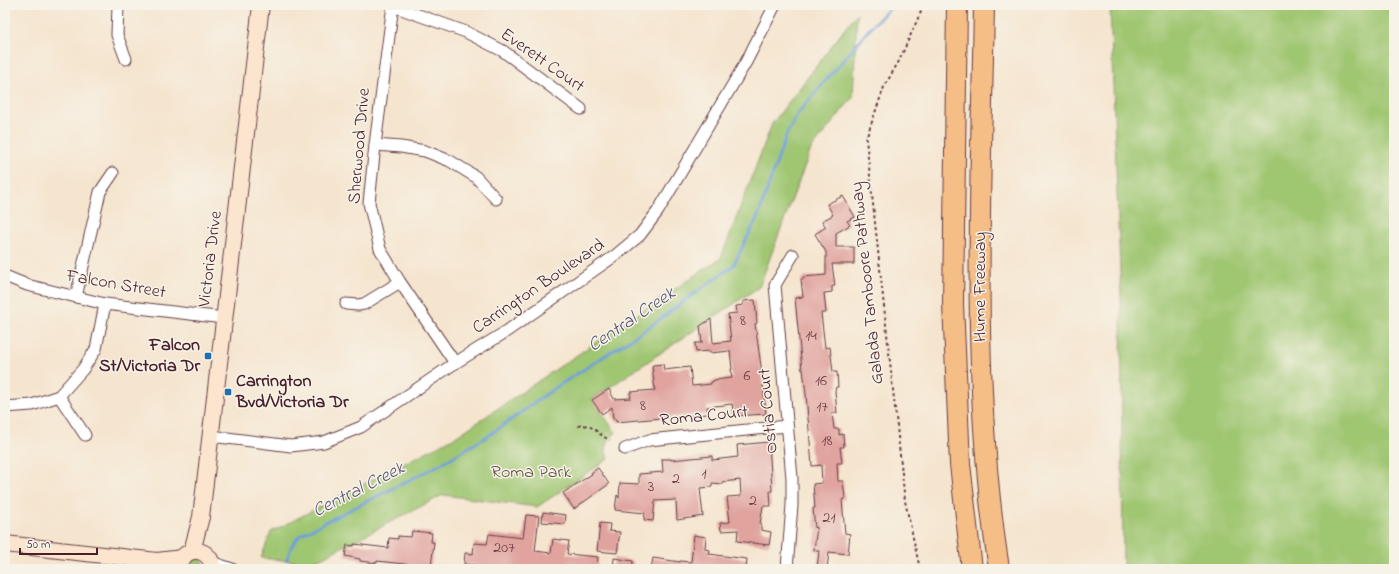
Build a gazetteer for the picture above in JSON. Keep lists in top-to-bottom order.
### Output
{
  "streets": {
    "highway": ["Hume Freeway"],
    "street": [
      "Everett Court",
      "Sherwood Drive",
      "Victoria Drive",
      "Falcon Street",
      "Carrington Boulevard",
      "Ostia Court",
      "Roma Court"
    ],
    "path": ["Galada Tamboore Pathway"]
  },
  "crossings": [
    ["Everett Court", "Sherwood Drive"],
    ["Sherwood Drive", "Carrington Boulevard"],
    ["Victoria Drive", "Falcon Street"],
    ["Victoria Drive", "Carrington Boulevard"],
    ["Ostia Court", "Roma Court"]
  ],
  "water": ["Central Creek"],
  "parks": ["Roma Park"],
  "places": {
    "transit": ["Falcon St/Victoria Dr", "Carrington Bvd/Victoria Dr"]
  },
  "house_numbers": [
    "8",
    "14",
    "6",
    "16",
    "8",
    "17",
    "18",
    "1",
    "2",
    "3",
    "2",
    "21",
    "207"
  ],
  "scale_bar": "50 m"
}
